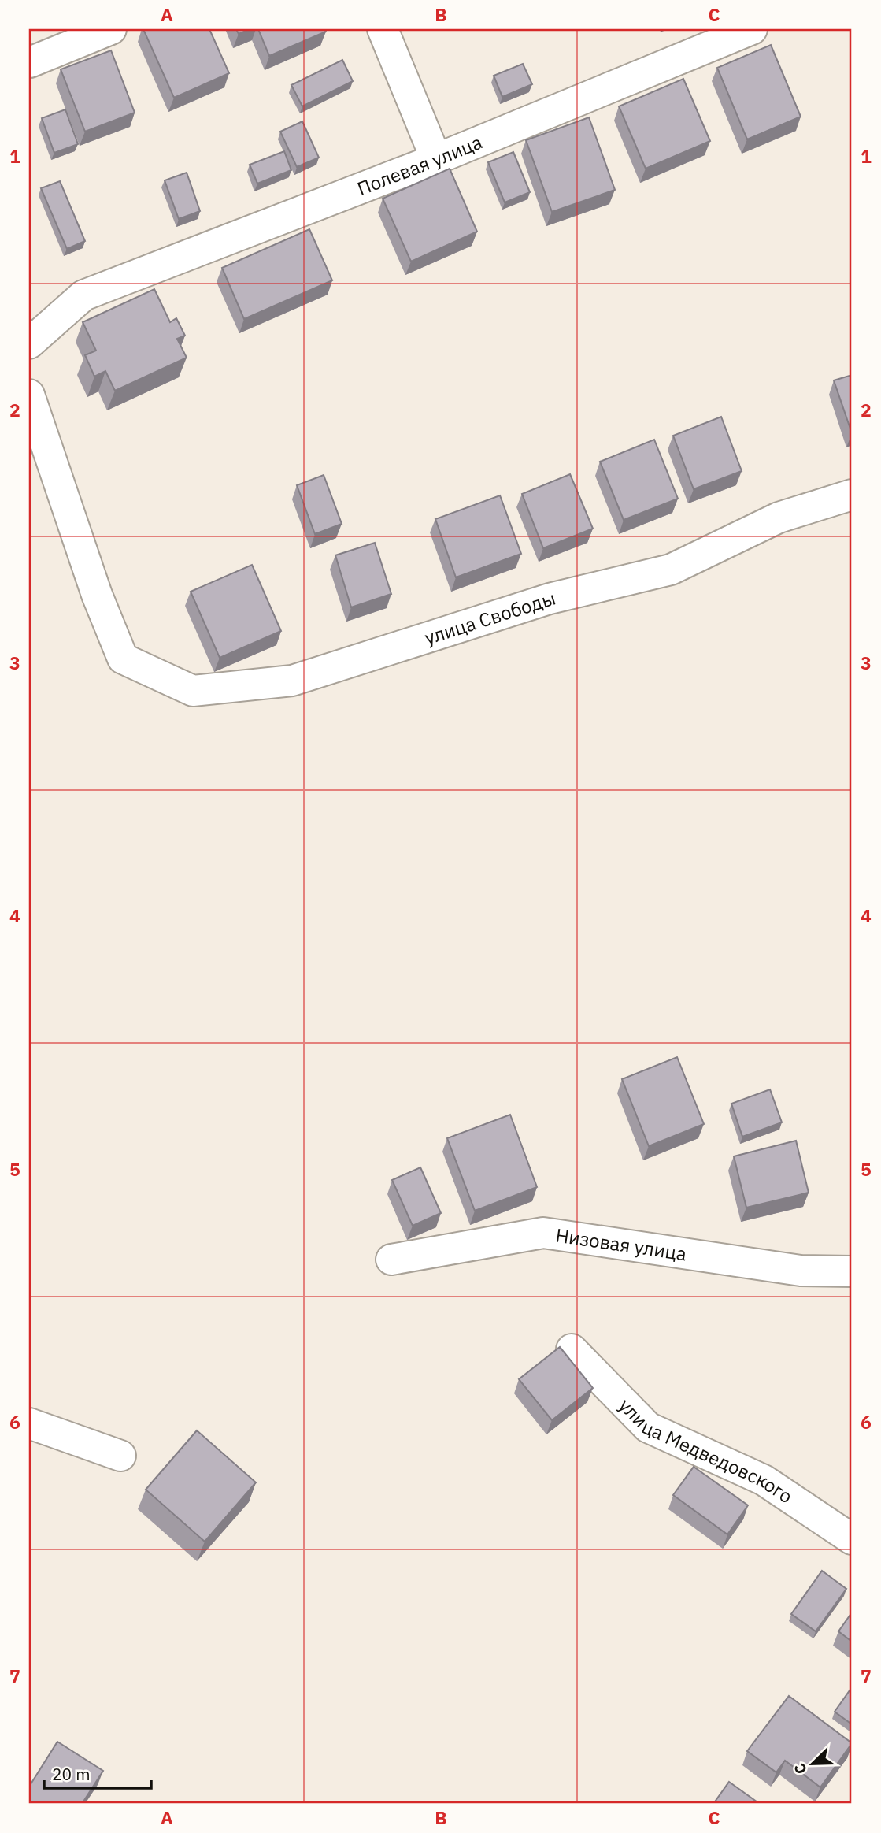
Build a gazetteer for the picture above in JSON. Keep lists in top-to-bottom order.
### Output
{
  "streets": {
    "street": [
      "Полевая улица",
      "улица Свободы",
      "Низовая улица",
      "улица Медведовского"
    ]
  },
  "scale_bar": "20 m",
  "north": "bottom left",
  "grid": {
    "columns": ["A", "B", "C"],
    "rows": [
      "1",
      "2",
      "3",
      "4",
      "5",
      "6",
      "7"
    ]
  }
}
